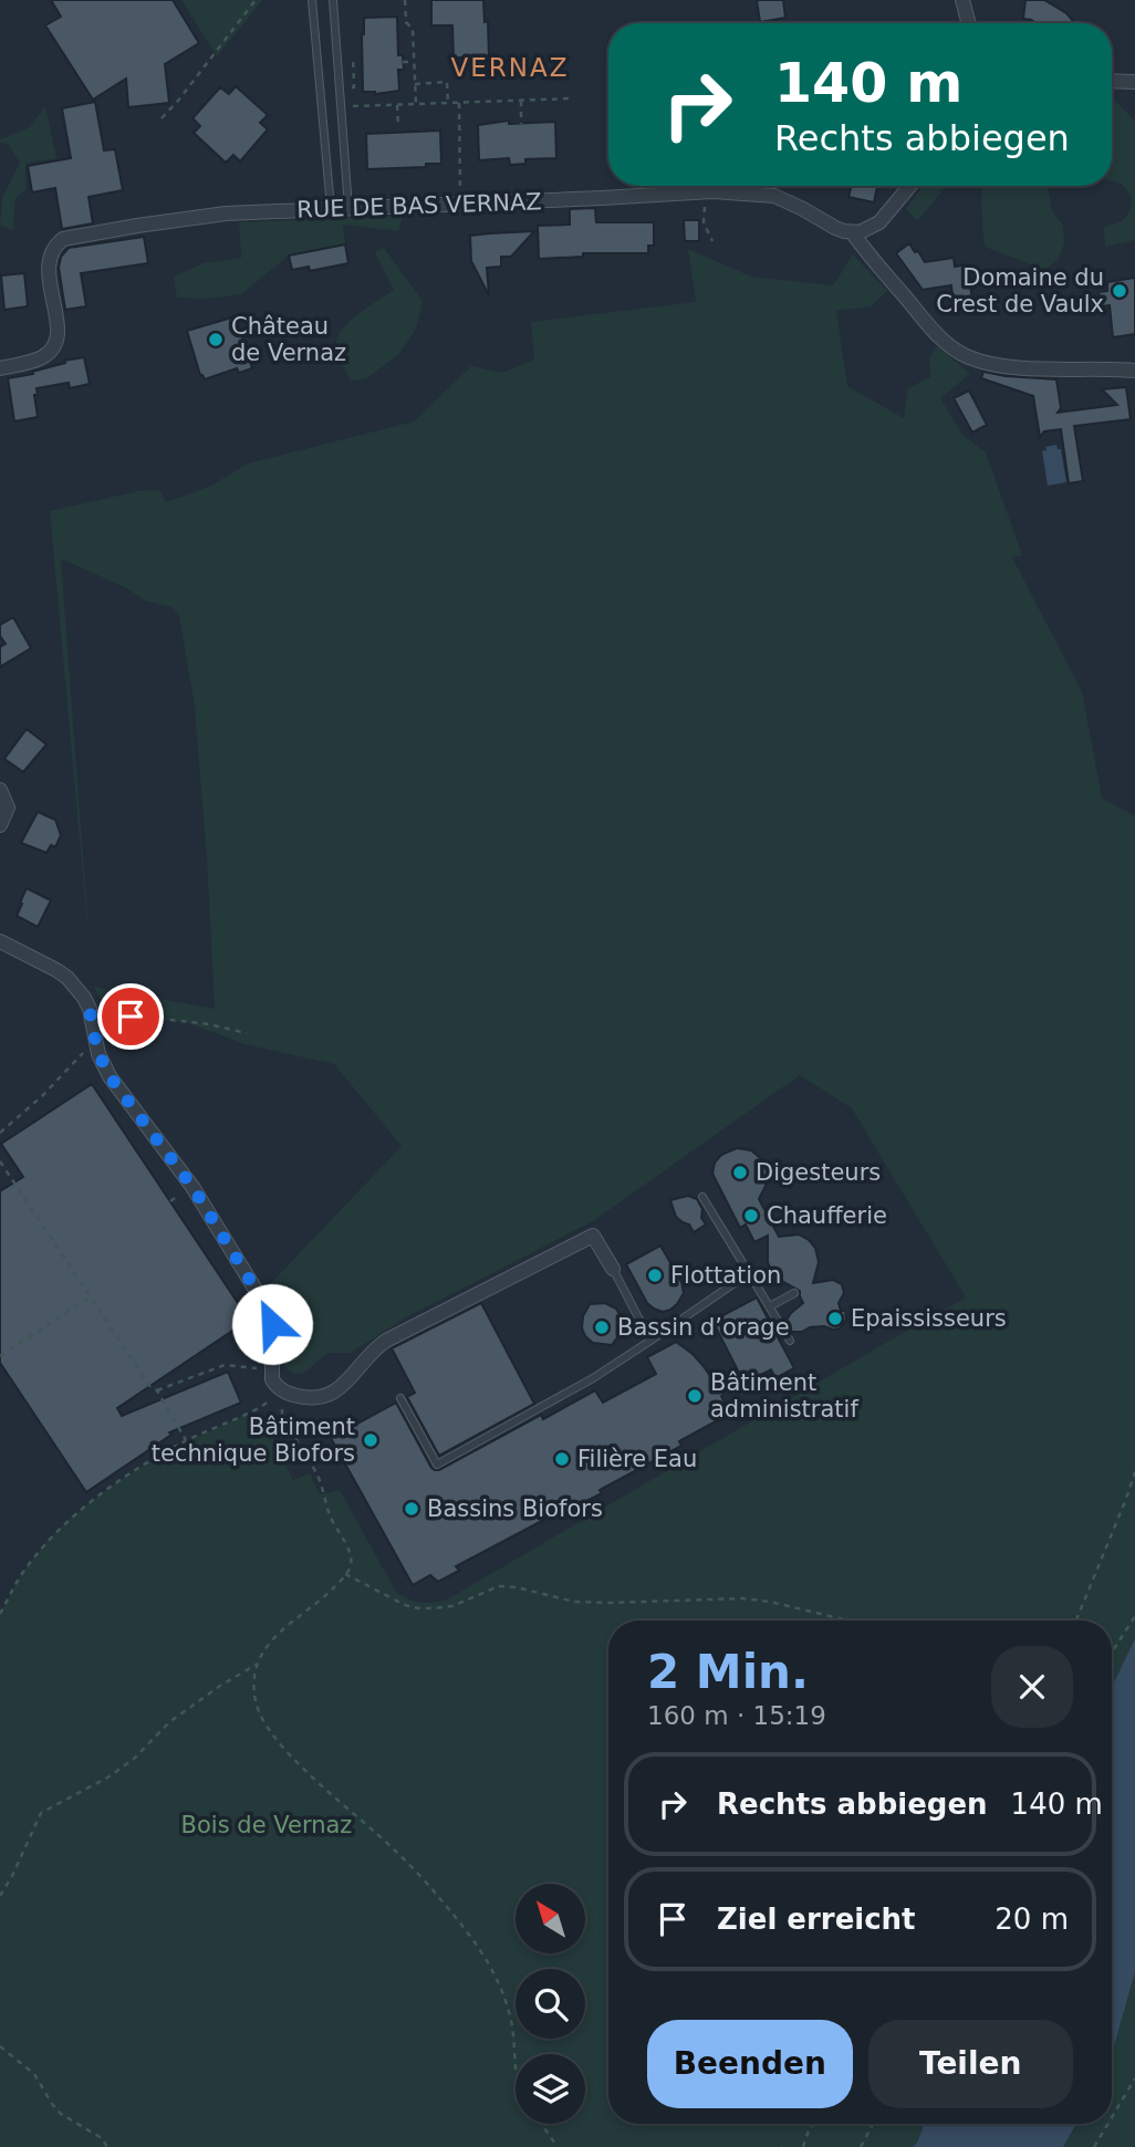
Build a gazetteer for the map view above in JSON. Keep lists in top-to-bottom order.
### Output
{
  "streets": {
    "street": ["RUE DE BAS VERNAZ"]
  },
  "districts": ["VERNAZ"],
  "parks": ["Bois de Vernaz"],
  "places": [
    "Domaine du Crest de Vaulx",
    "Château de Vernaz",
    "Digesteurs",
    "Chaufferie",
    "Flottation",
    "Epaississeurs",
    "Bassin d’orage",
    "Bâtiment administratif",
    "Bâtiment technique Biofors",
    "Filière Eau",
    "Bassins Biofors"
  ],
  "north": "top left",
  "page": {
    "turn": ["140 m", "Rechts abbiegen"],
    "heading": ["2 Min.", "160 m · 15:19"],
    "list": [
      {
        "name": "Rechts abbiegen",
        "value": "140 m"
      },
      {
        "name": "Ziel erreicht",
        "value": "20 m"
      }
    ],
    "buttons": ["Beenden", "Teilen"]
  }
}
